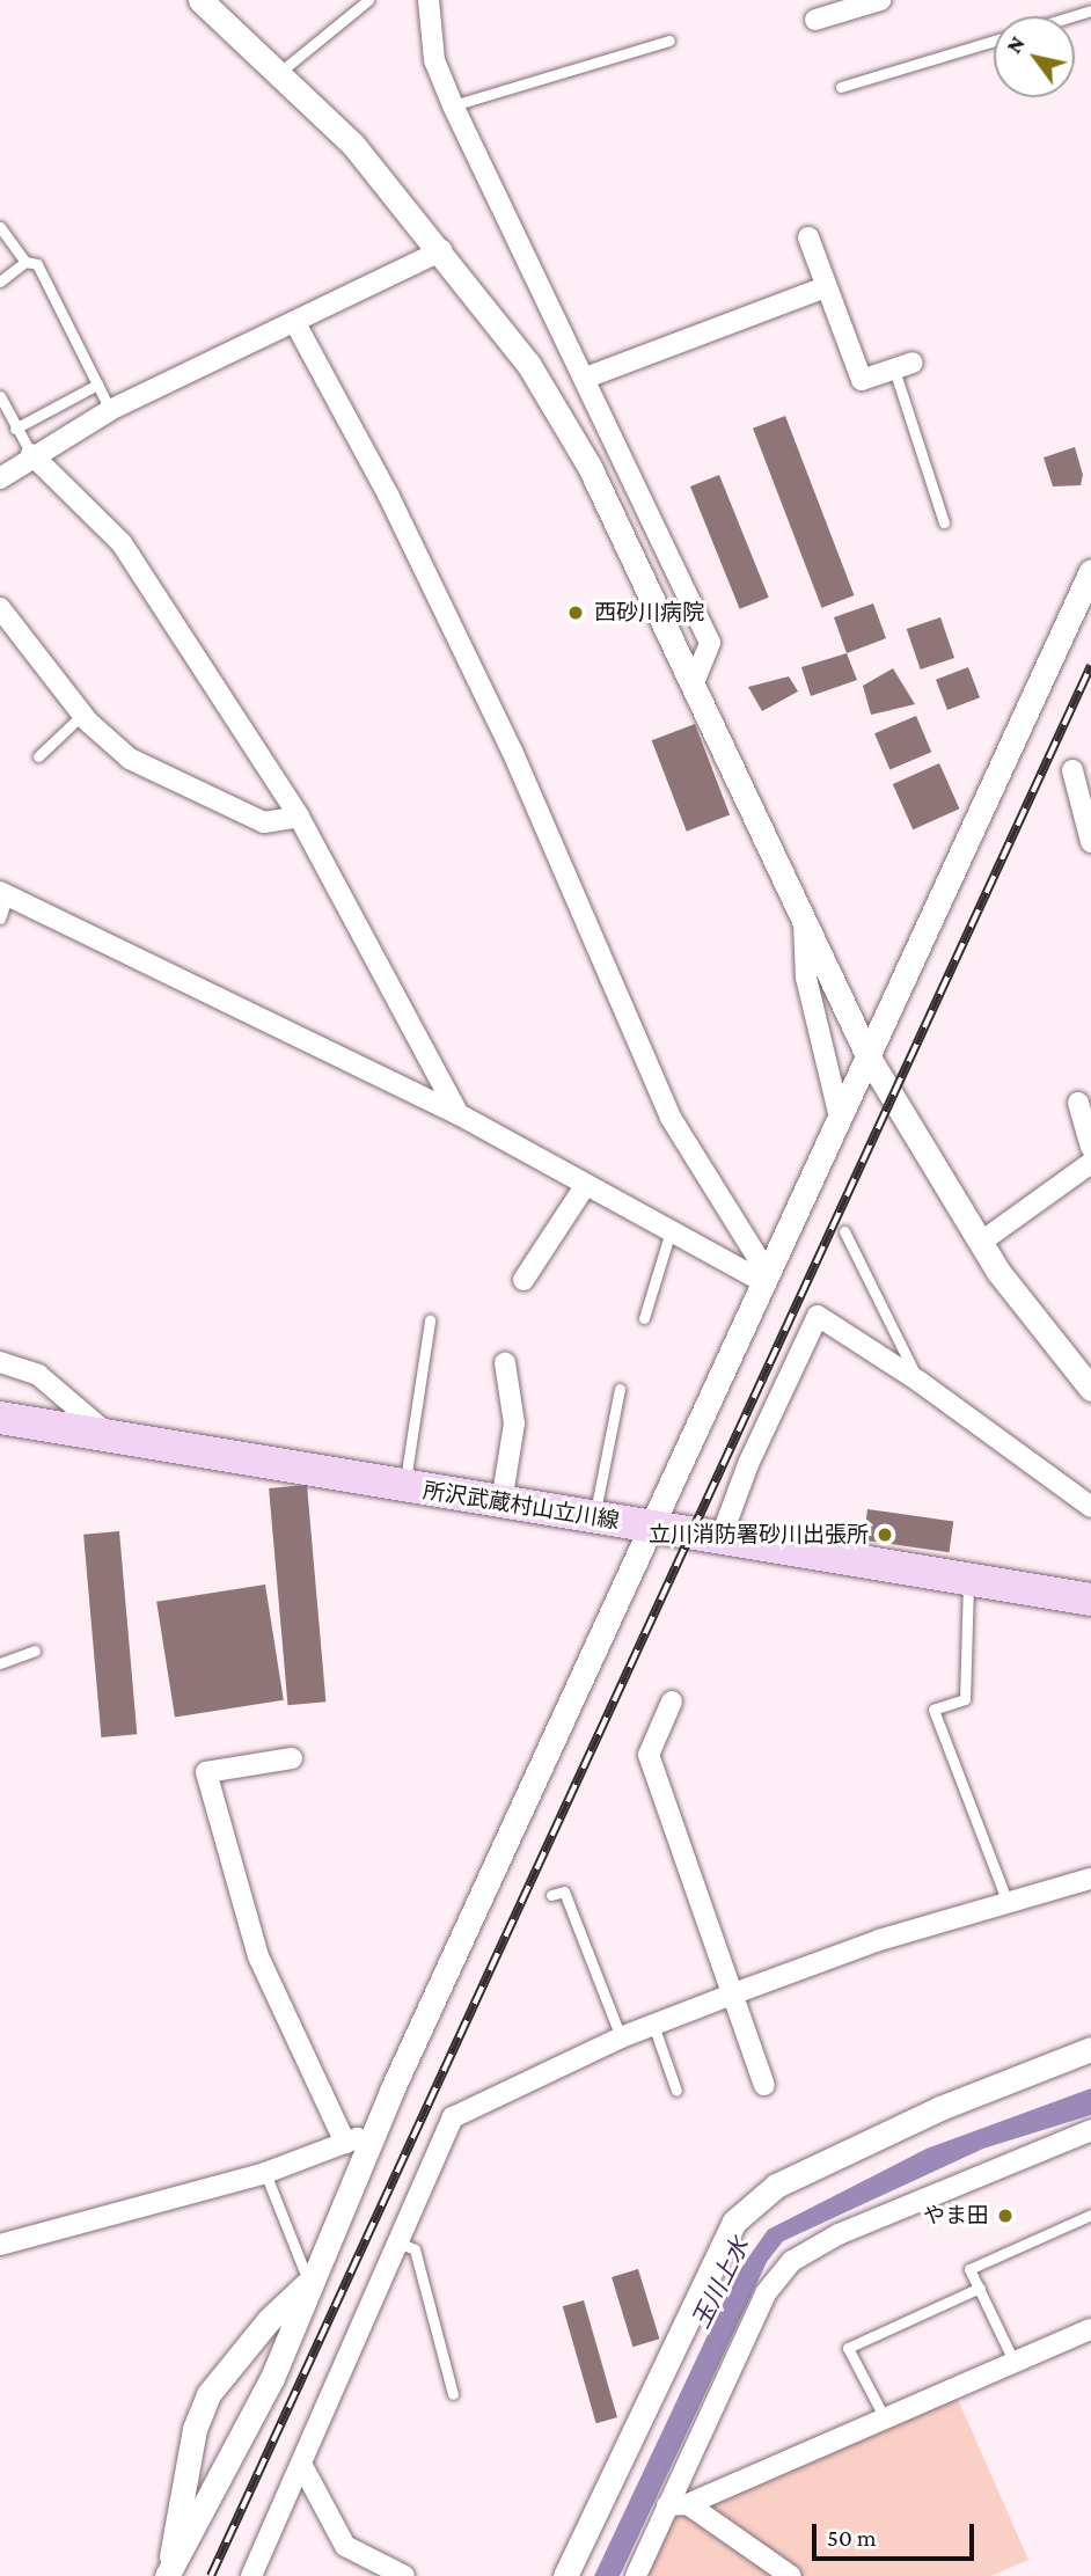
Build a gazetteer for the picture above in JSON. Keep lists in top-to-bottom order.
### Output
{
  "streets": {
    "main road": ["所沢武蔵村山立川線"]
  },
  "water": ["玉川上水"],
  "places": ["西砂川病院", "立川消防署砂川出張所", "やま田"],
  "scale_bar": "50 m",
  "north": "top left"
}
